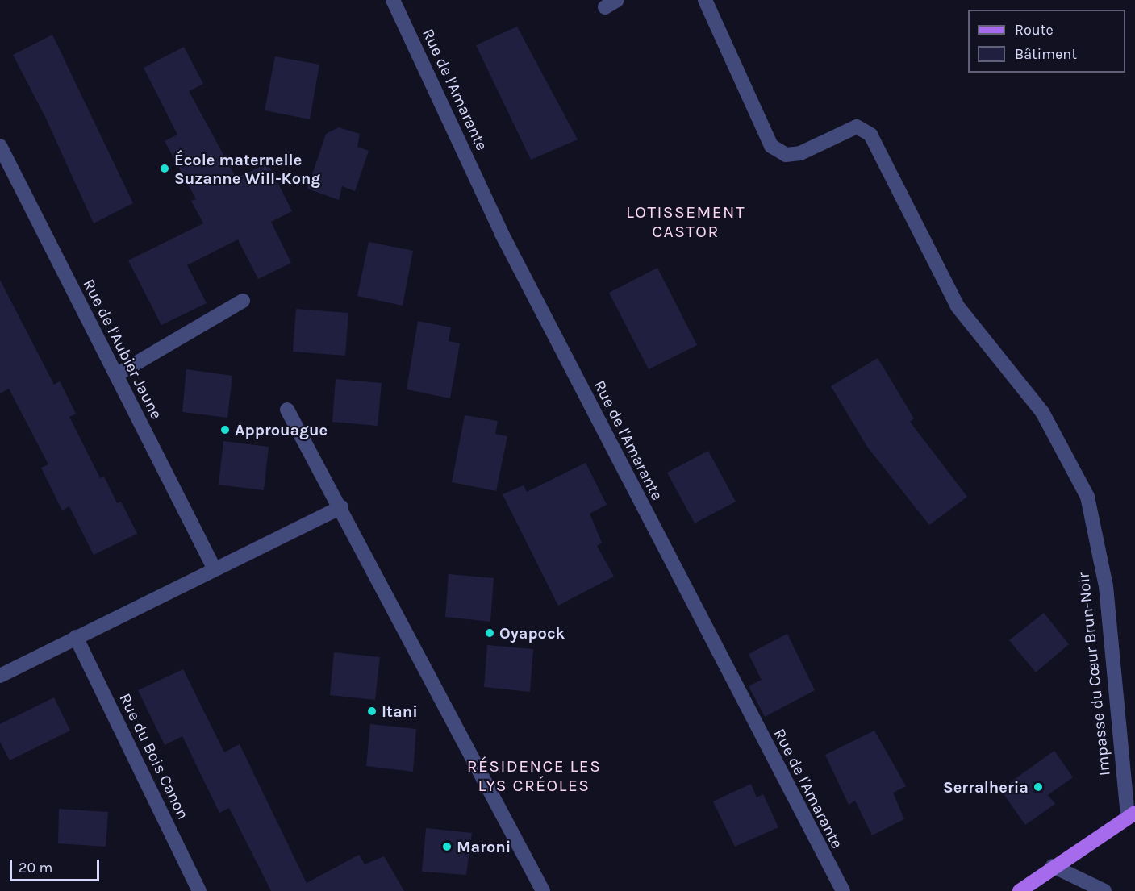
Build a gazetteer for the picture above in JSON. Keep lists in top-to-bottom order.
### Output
{
  "streets": {
    "street": [
      "Rue de l'Amarante",
      "Rue de l'Aubier Jaune",
      "Impasse du Cœur Brun-Noir",
      "Rue du Bois Canon"
    ]
  },
  "districts": ["LOTISSEMENT CASTOR", "RÉSIDENCE LES LYS CRÉOLES"],
  "places": [
    "École maternelle Suzanne Will-Kong",
    "Approuague",
    "Oyapock",
    "Itani",
    "Serralheria",
    "Maroni"
  ],
  "legend": ["Route", "Bâtiment"],
  "scale_bar": "20 m"
}
